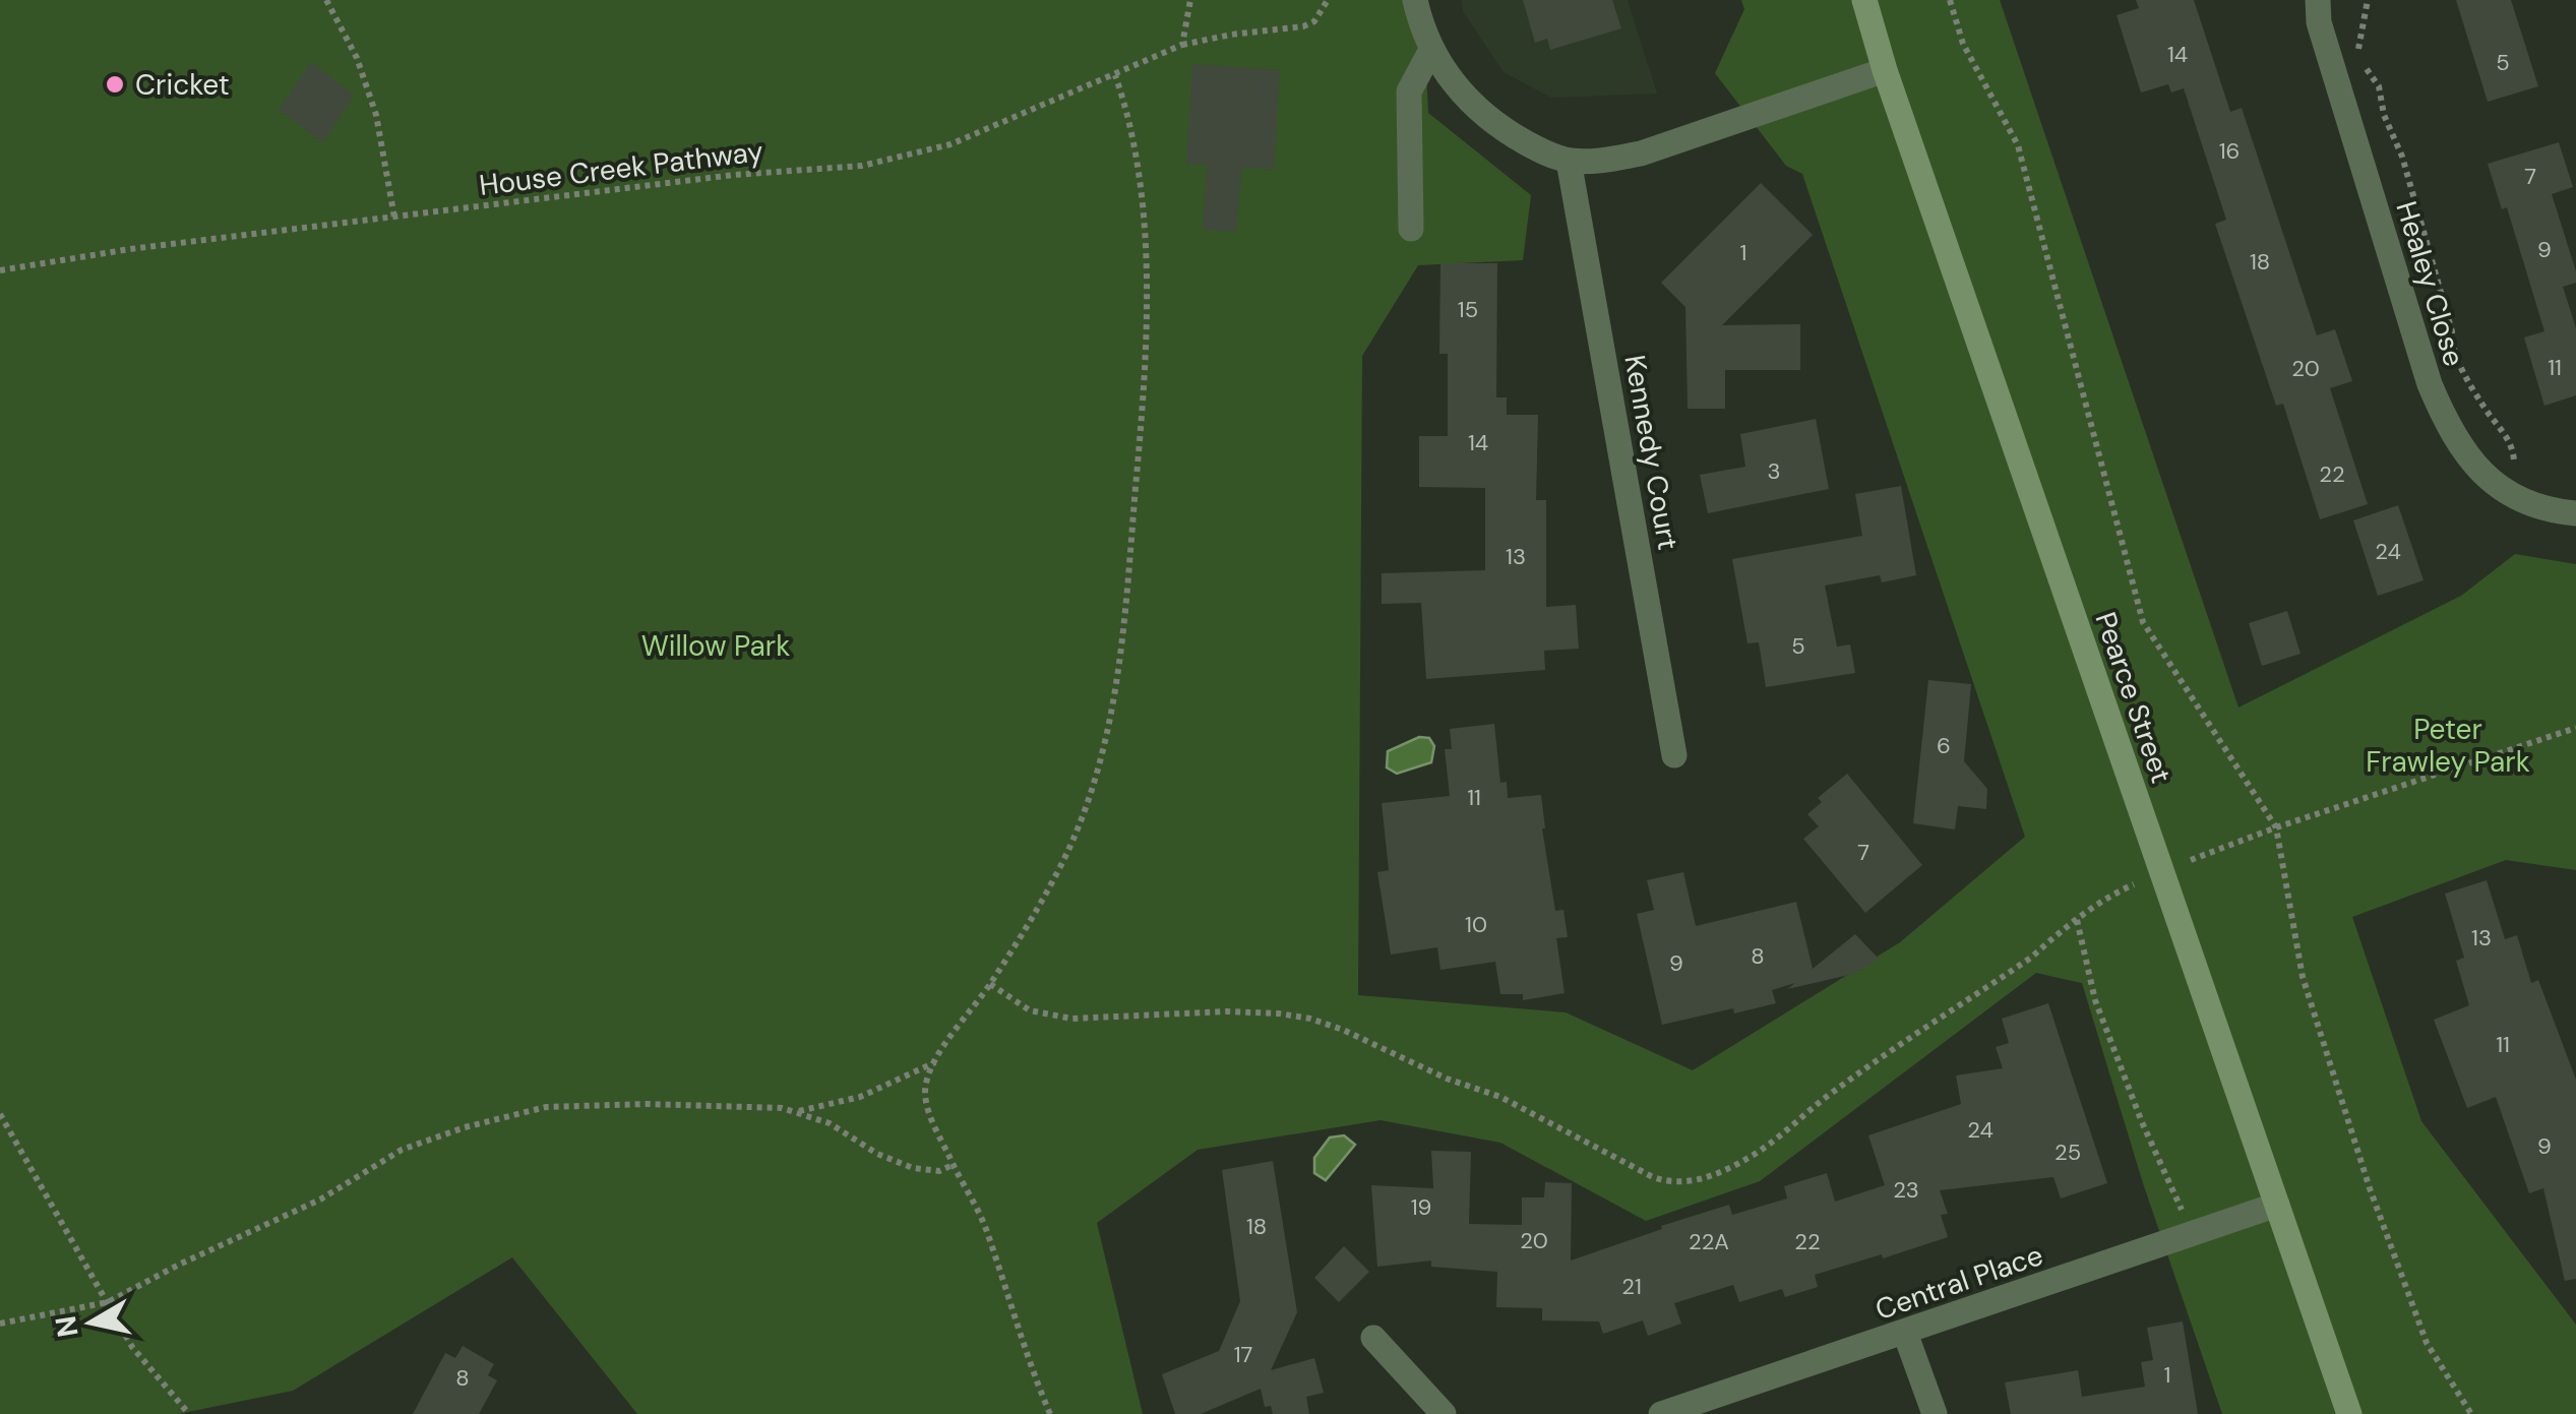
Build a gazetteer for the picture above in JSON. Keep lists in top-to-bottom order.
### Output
{
  "streets": {
    "main road": ["Pearce Street"],
    "street": ["Healey Close", "Kennedy Court", "Central Place"],
    "path": ["House Creek Pathway"]
  },
  "crossings": [
    ["Pearce Street", "Central Place"]
  ],
  "parks": ["Willow Park", "Peter Frawley Park"],
  "places": ["Cricket"],
  "house_numbers": [
    "14",
    "5",
    "16",
    "7",
    "9",
    "1",
    "18",
    "15",
    "11",
    "20",
    "14",
    "3",
    "22",
    "24",
    "13",
    "5",
    "6",
    "11",
    "7",
    "10",
    "13",
    "8",
    "9",
    "11",
    "24",
    "9",
    "25",
    "23",
    "19",
    "18",
    "20",
    "22A",
    "22",
    "21",
    "17",
    "1",
    "8"
  ],
  "north": "left"
}
